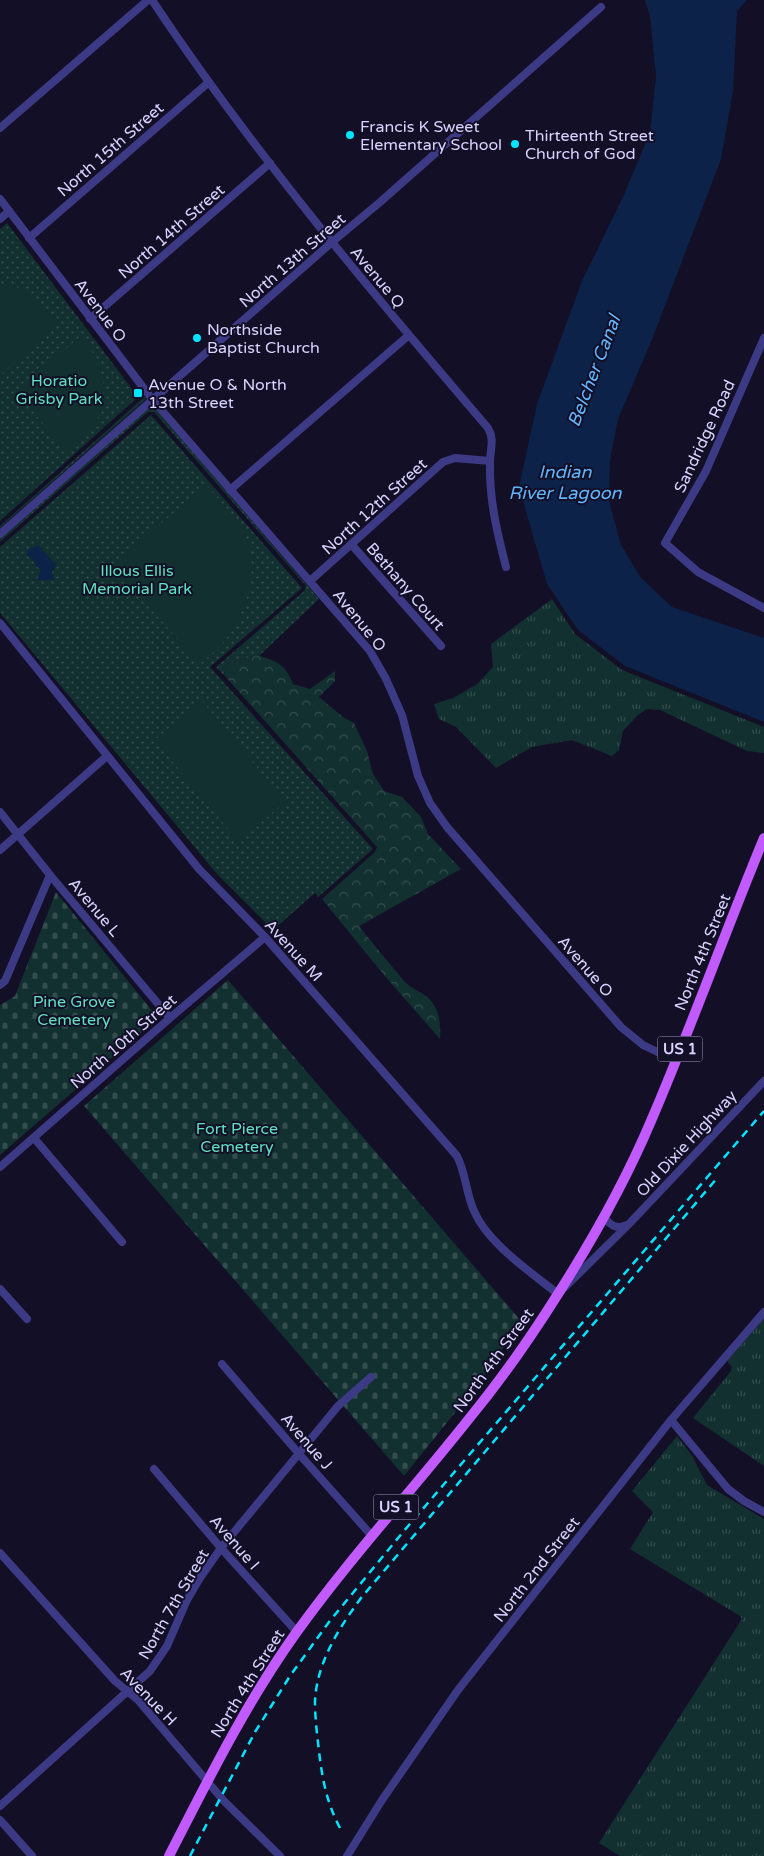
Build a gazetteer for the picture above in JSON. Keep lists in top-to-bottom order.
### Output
{
  "streets": {
    "main road": ["North 4th Street", "US 1"],
    "street": [
      "North 15th Street",
      "North 14th Street",
      "North 13th Street",
      "Avenue Q",
      "Avenue O",
      "Sandridge Road",
      "North 12th Street",
      "Bethany Court",
      "Avenue L",
      "Avenue M",
      "North 10th Street",
      "Old Dixie Highway",
      "Avenue J",
      "Avenue I",
      "North 2nd Street",
      "North 7th Street",
      "Avenue H"
    ]
  },
  "crossings": [
    ["North 15th Street", "Avenue Q"],
    ["North 15th Street", "Avenue O"],
    ["North 14th Street", "Avenue Q"],
    ["North 14th Street", "Avenue O"],
    ["North 13th Street", "Avenue Q"],
    ["North 13th Street", "Avenue O"],
    ["Avenue Q", "North 12th Street"],
    ["Avenue O", "North 12th Street"],
    ["Avenue O", "North 4th Street"],
    ["North 12th Street", "Bethany Court"],
    ["Avenue L", "North 10th Street"],
    ["Avenue M", "North 4th Street"],
    ["Avenue M", "North 10th Street"],
    ["Avenue M", "Old Dixie Highway"],
    ["North 4th Street", "Old Dixie Highway"],
    ["North 4th Street", "Avenue J"],
    ["North 4th Street", "Avenue I"],
    ["North 4th Street", "Avenue H"],
    ["Avenue J", "North 7th Street"],
    ["Avenue I", "North 7th Street"],
    ["North 7th Street", "Avenue H"]
  ],
  "water": ["Belcher Canal", "Indian River Lagoon"],
  "parks": [
    "Horatio Grisby Park",
    "Illous Ellis Memorial Park",
    "Pine Grove Cemetery",
    "Fort Pierce Cemetery"
  ],
  "places": {
    "other": ["Francis K Sweet Elementary School", "Thirteenth Street Church of God", "Northside Baptist Church"],
    "transit": ["Avenue O & North 13th Street"]
  }
}
